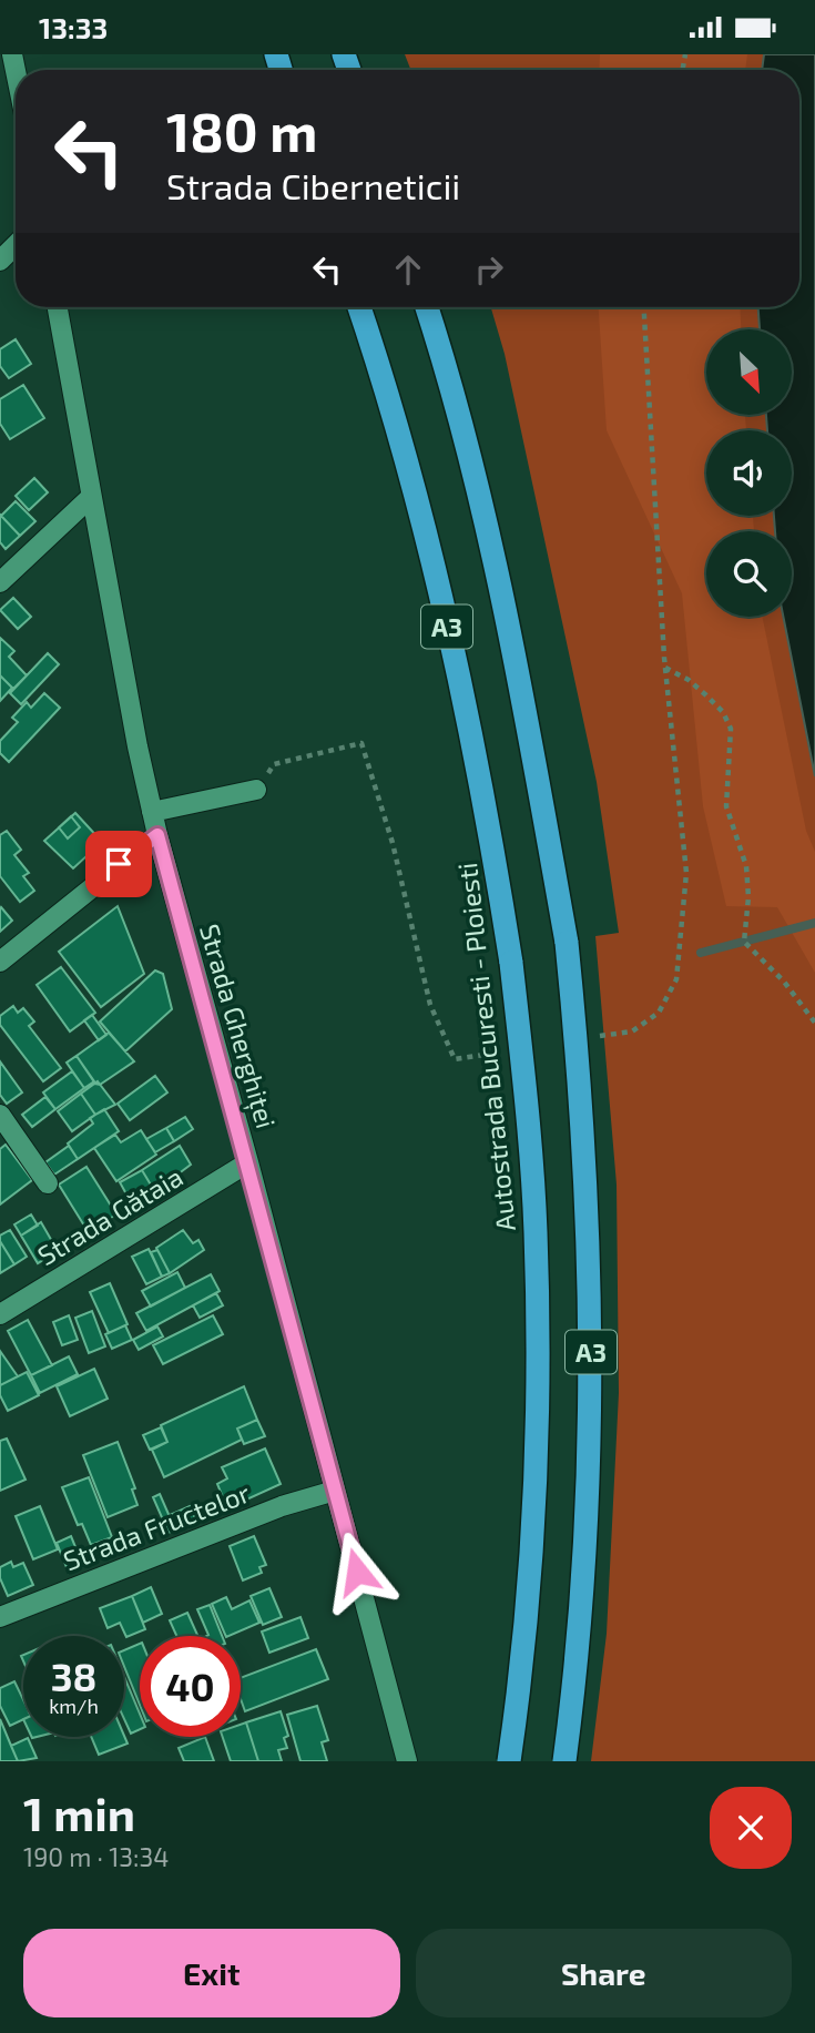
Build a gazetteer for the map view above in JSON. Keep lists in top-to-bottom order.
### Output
{
  "streets": {
    "highway": ["A3", "Autostrada Bucuresti - Ploiesti"],
    "street": ["Strada Gherghiței", "Strada Gătaia", "Strada Fructelor"]
  },
  "crossings": [
    ["Strada Gherghiței", "Strada Gătaia"],
    ["Strada Gherghiței", "Strada Fructelor"]
  ],
  "north": "bottom right",
  "page": {
    "status": "13:33",
    "turn": ["180 m", "Strada Ciberneticii"],
    "speed": "38 km/h",
    "limit": "40",
    "heading": ["1 min", "190 m · 13:34"],
    "buttons": ["Exit", "Share"]
  }
}
